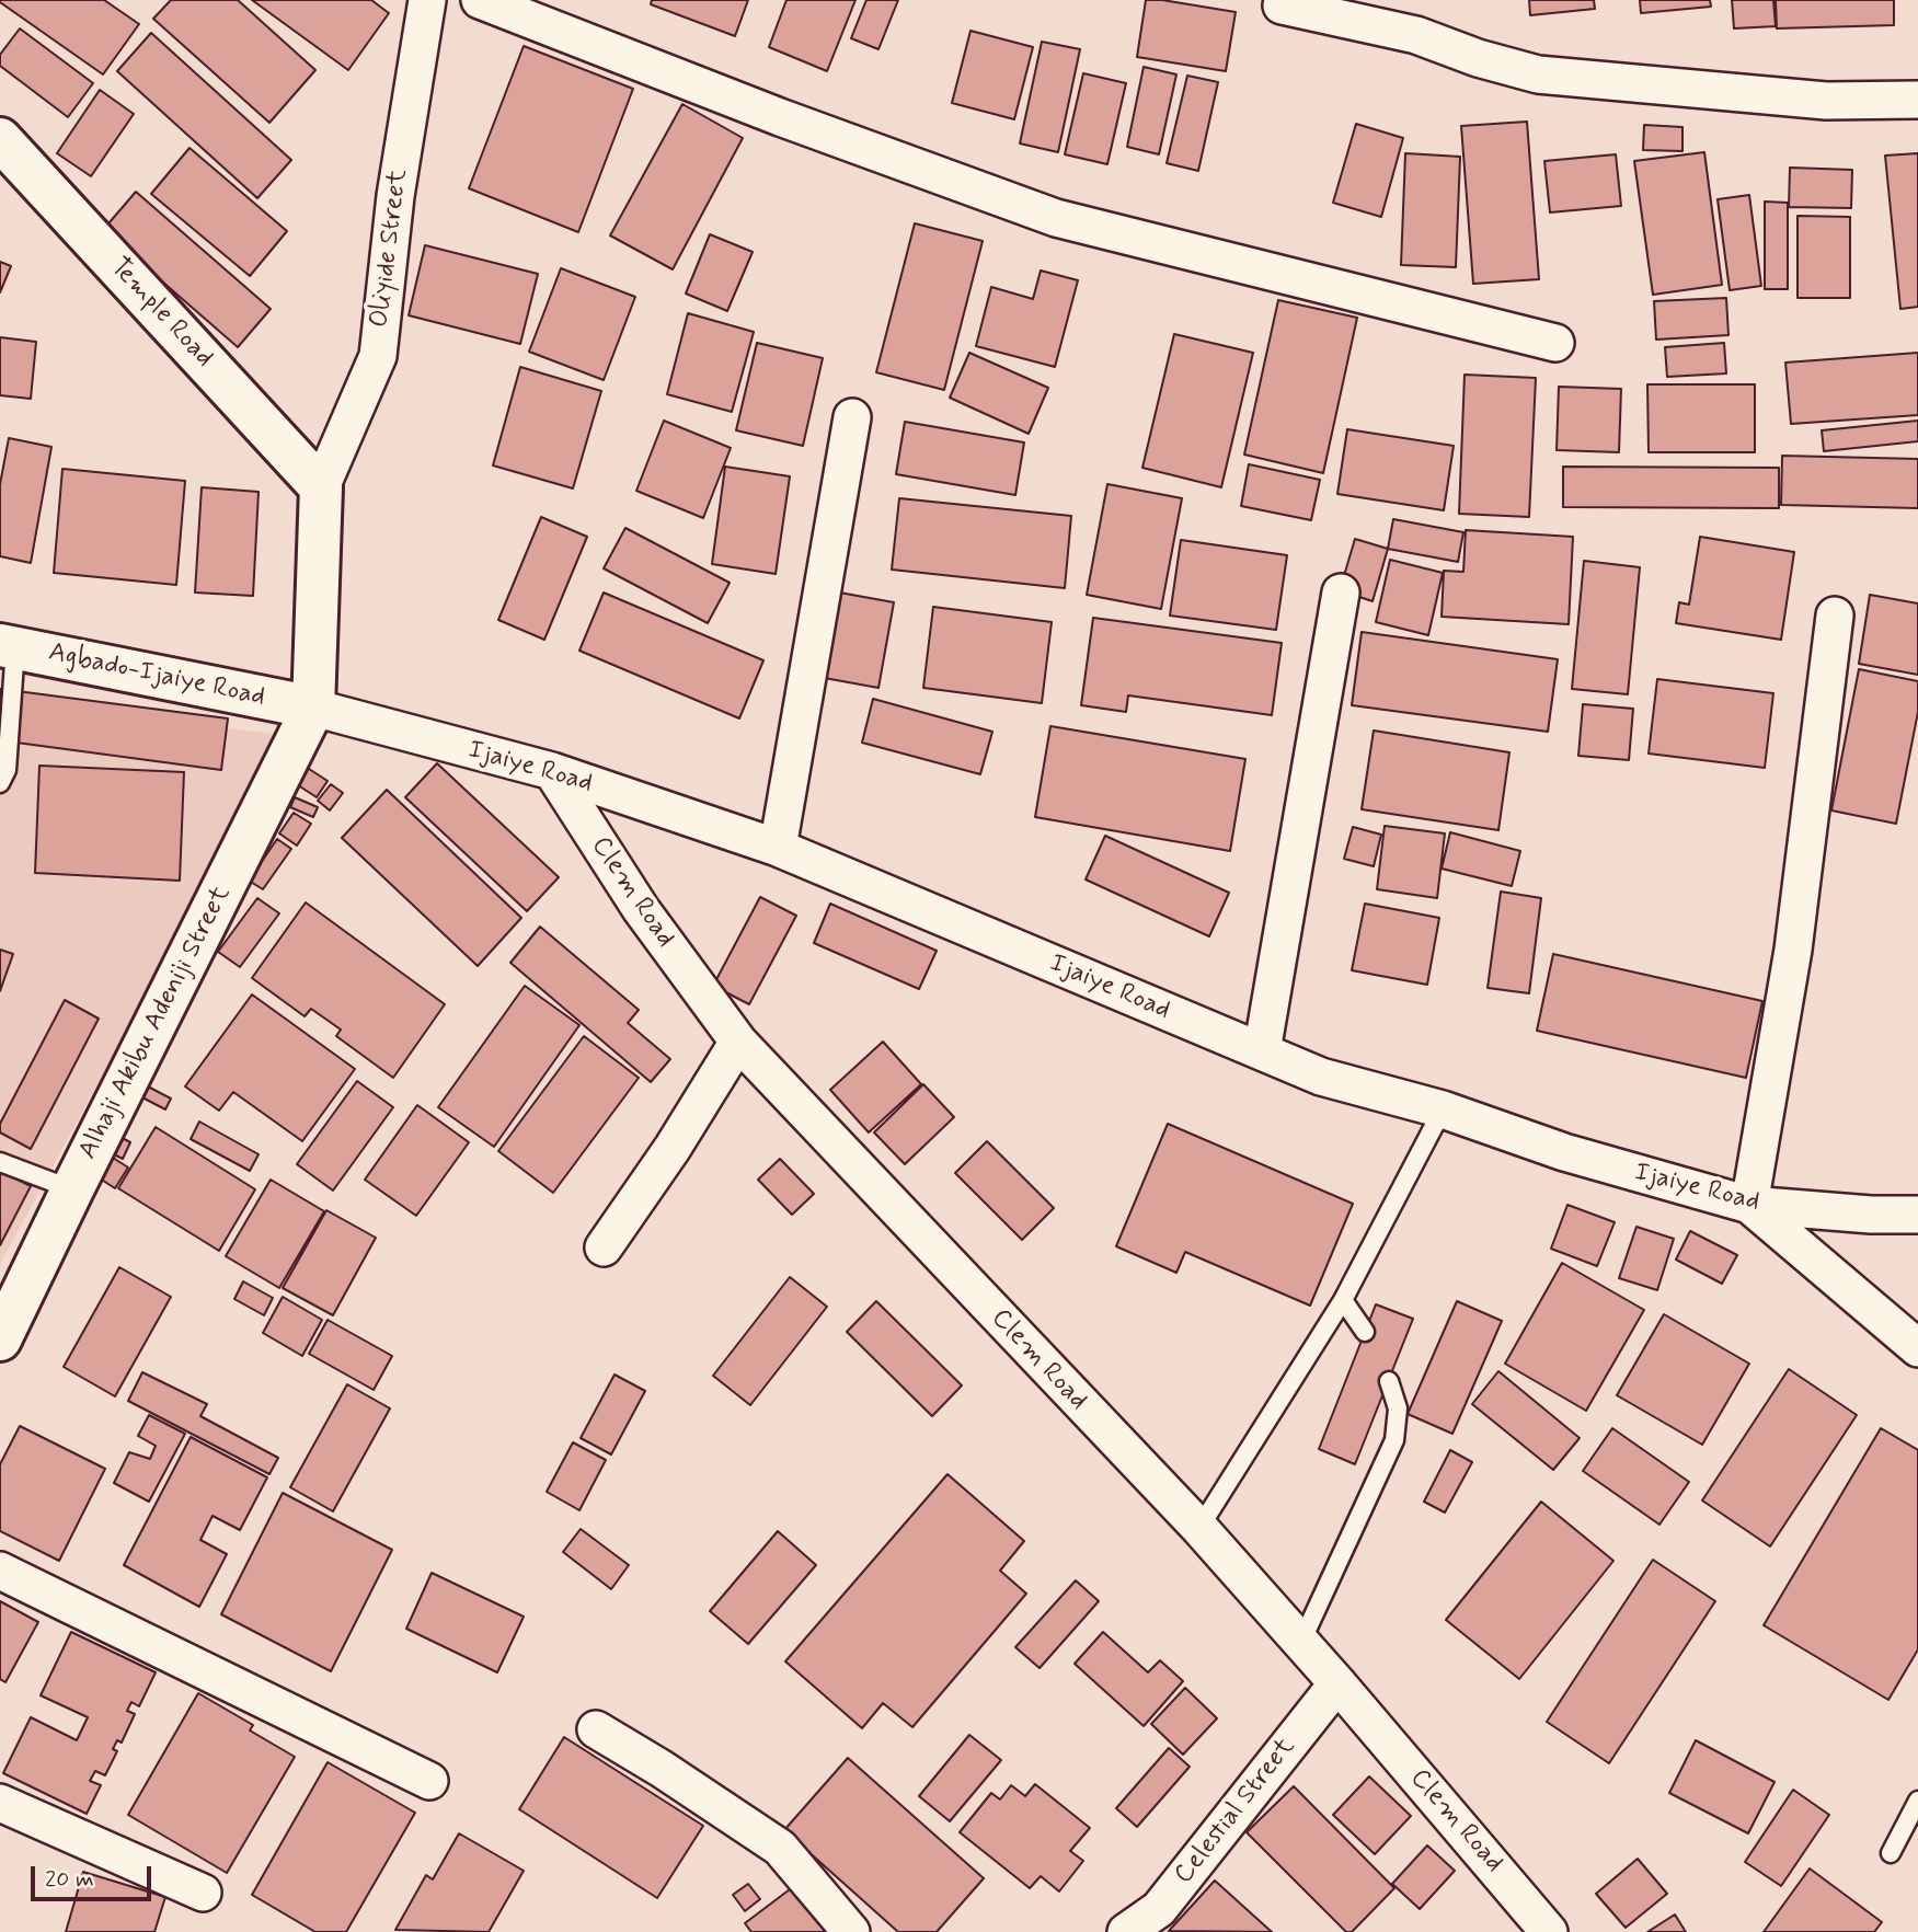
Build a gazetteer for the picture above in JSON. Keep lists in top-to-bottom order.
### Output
{
  "streets": {
    "street": [
      "Oliyide Street",
      "Temple Road",
      "Agbado-Ijaiye Road",
      "Ijaiye Road",
      "Clem Road",
      "Alhaji Akibu Adeniji Street",
      "Celestial Street"
    ]
  },
  "crossings": [
    ["Oliyide Street", "Temple Road"],
    ["Agbado-Ijaiye Road", "Ijaiye Road"],
    ["Agbado-Ijaiye Road", "Alhaji Akibu Adeniji Street"],
    ["Ijaiye Road", "Clem Road"],
    ["Ijaiye Road", "Alhaji Akibu Adeniji Street"],
    ["Clem Road", "Celestial Street"]
  ],
  "scale_bar": "20 m"
}
